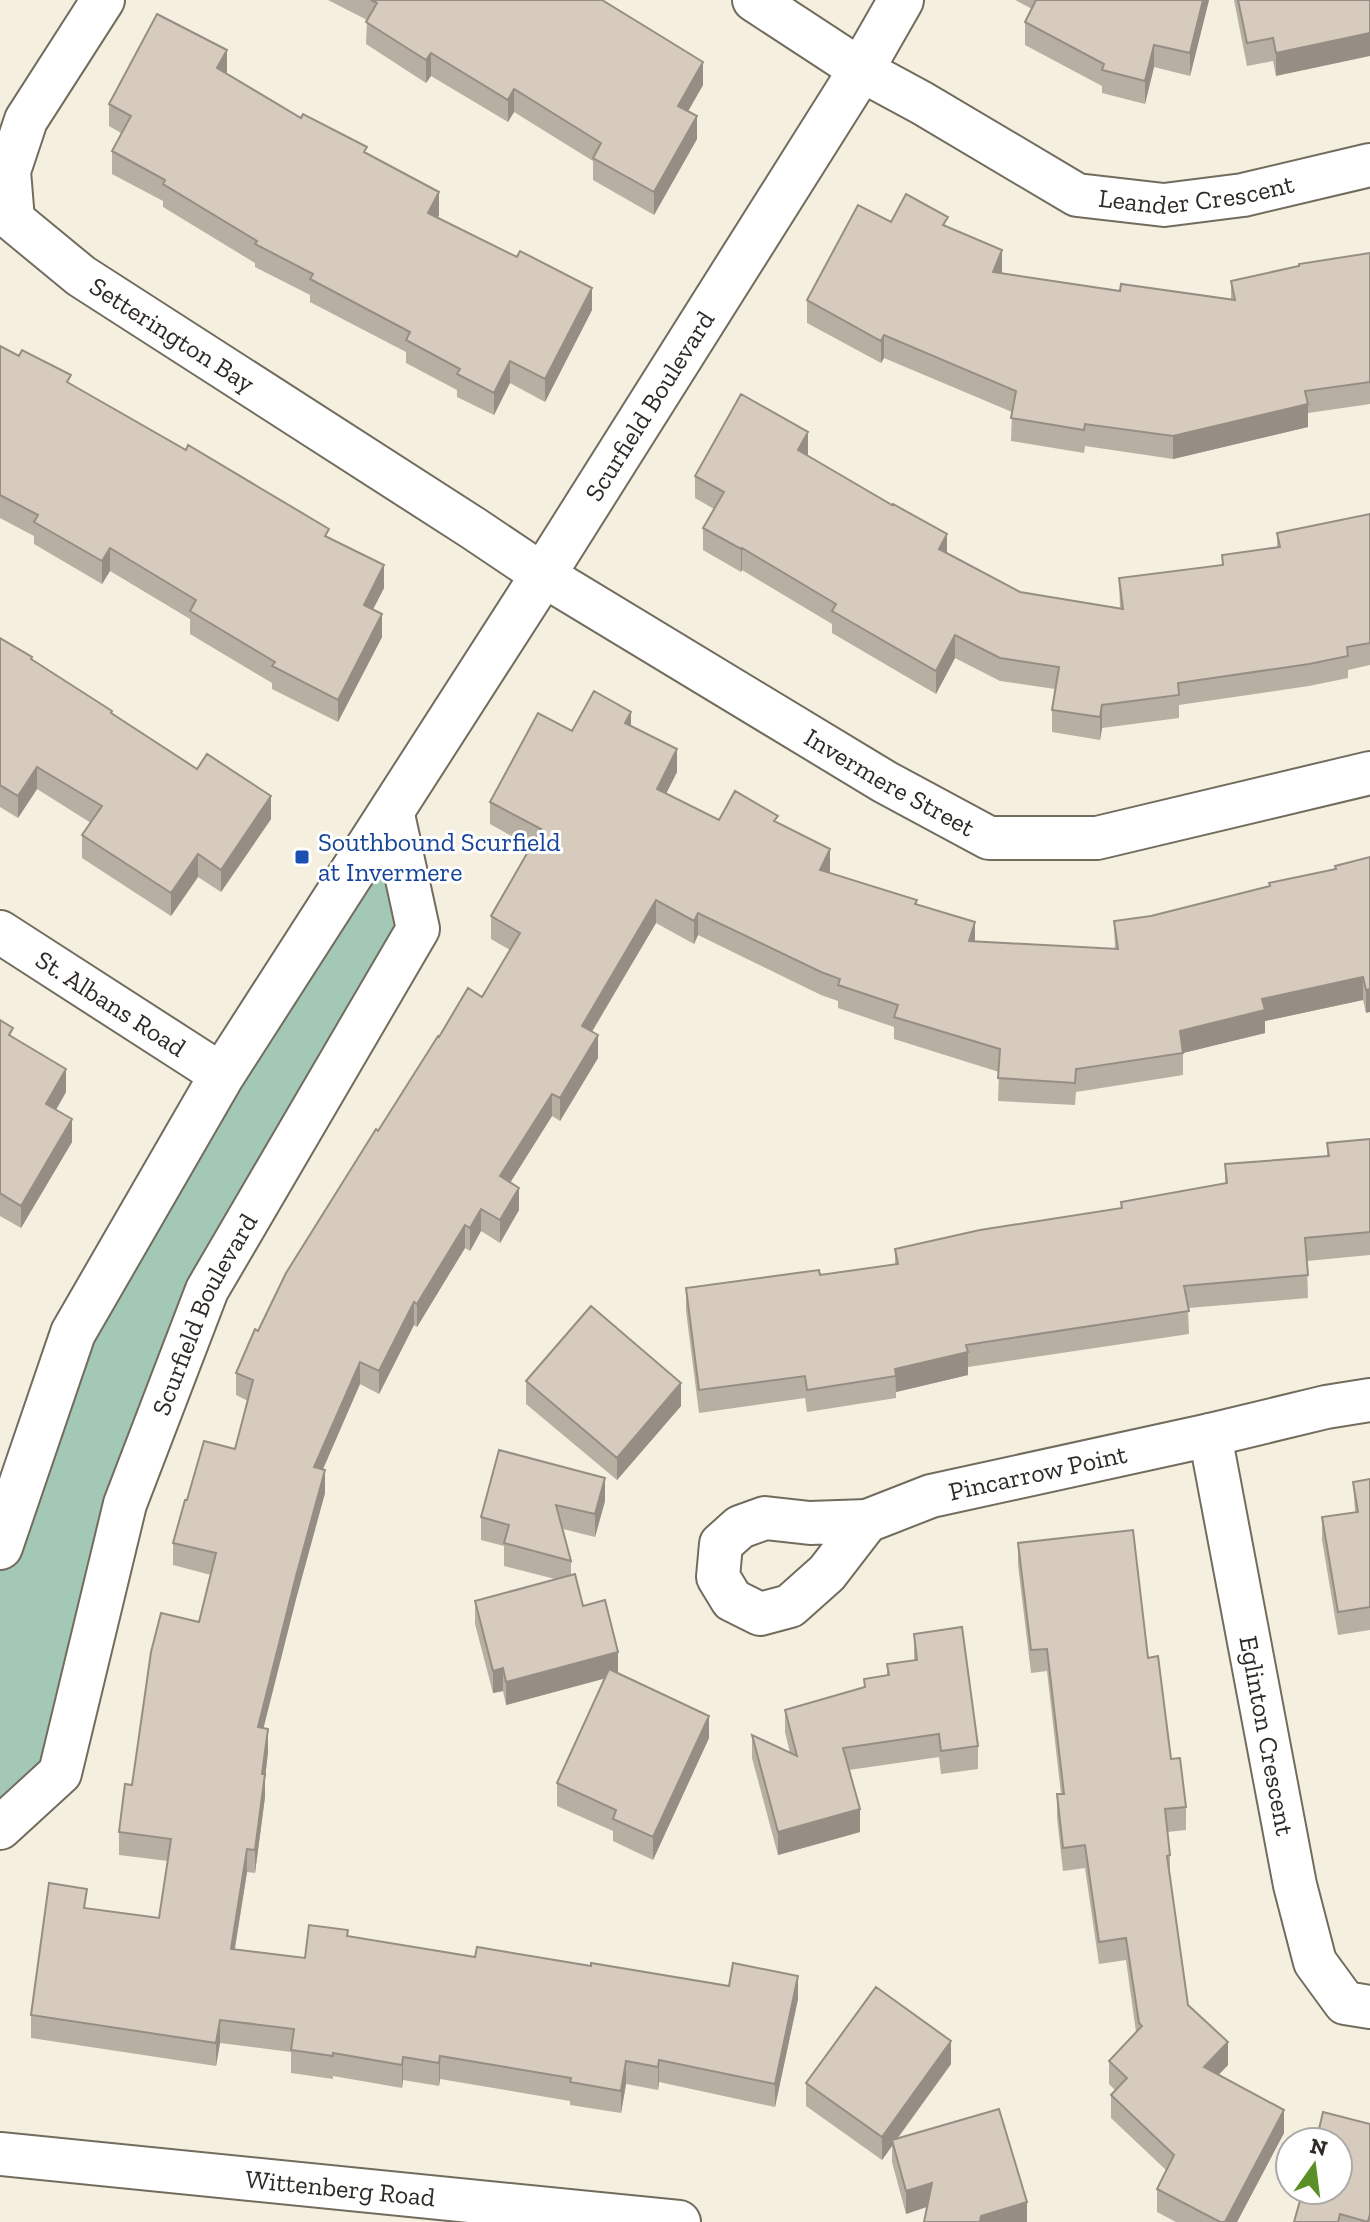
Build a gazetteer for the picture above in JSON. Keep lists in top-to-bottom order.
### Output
{
  "streets": {
    "street": [
      "Leander Crescent",
      "Setterington Bay",
      "Scurfield Boulevard",
      "Invermere Street",
      "St. Albans Road",
      "Pincarrow Point",
      "Eglinton Crescent",
      "Wittenberg Road"
    ]
  },
  "crossings": [
    ["Leander Crescent", "Scurfield Boulevard"],
    ["Setterington Bay", "Scurfield Boulevard"],
    ["Setterington Bay", "Invermere Street"],
    ["Scurfield Boulevard", "Invermere Street"],
    ["Scurfield Boulevard", "St. Albans Road"],
    ["Pincarrow Point", "Eglinton Crescent"]
  ],
  "places": {
    "transit": ["Southbound Scurfield at Invermere"]
  },
  "north": "top"
}
